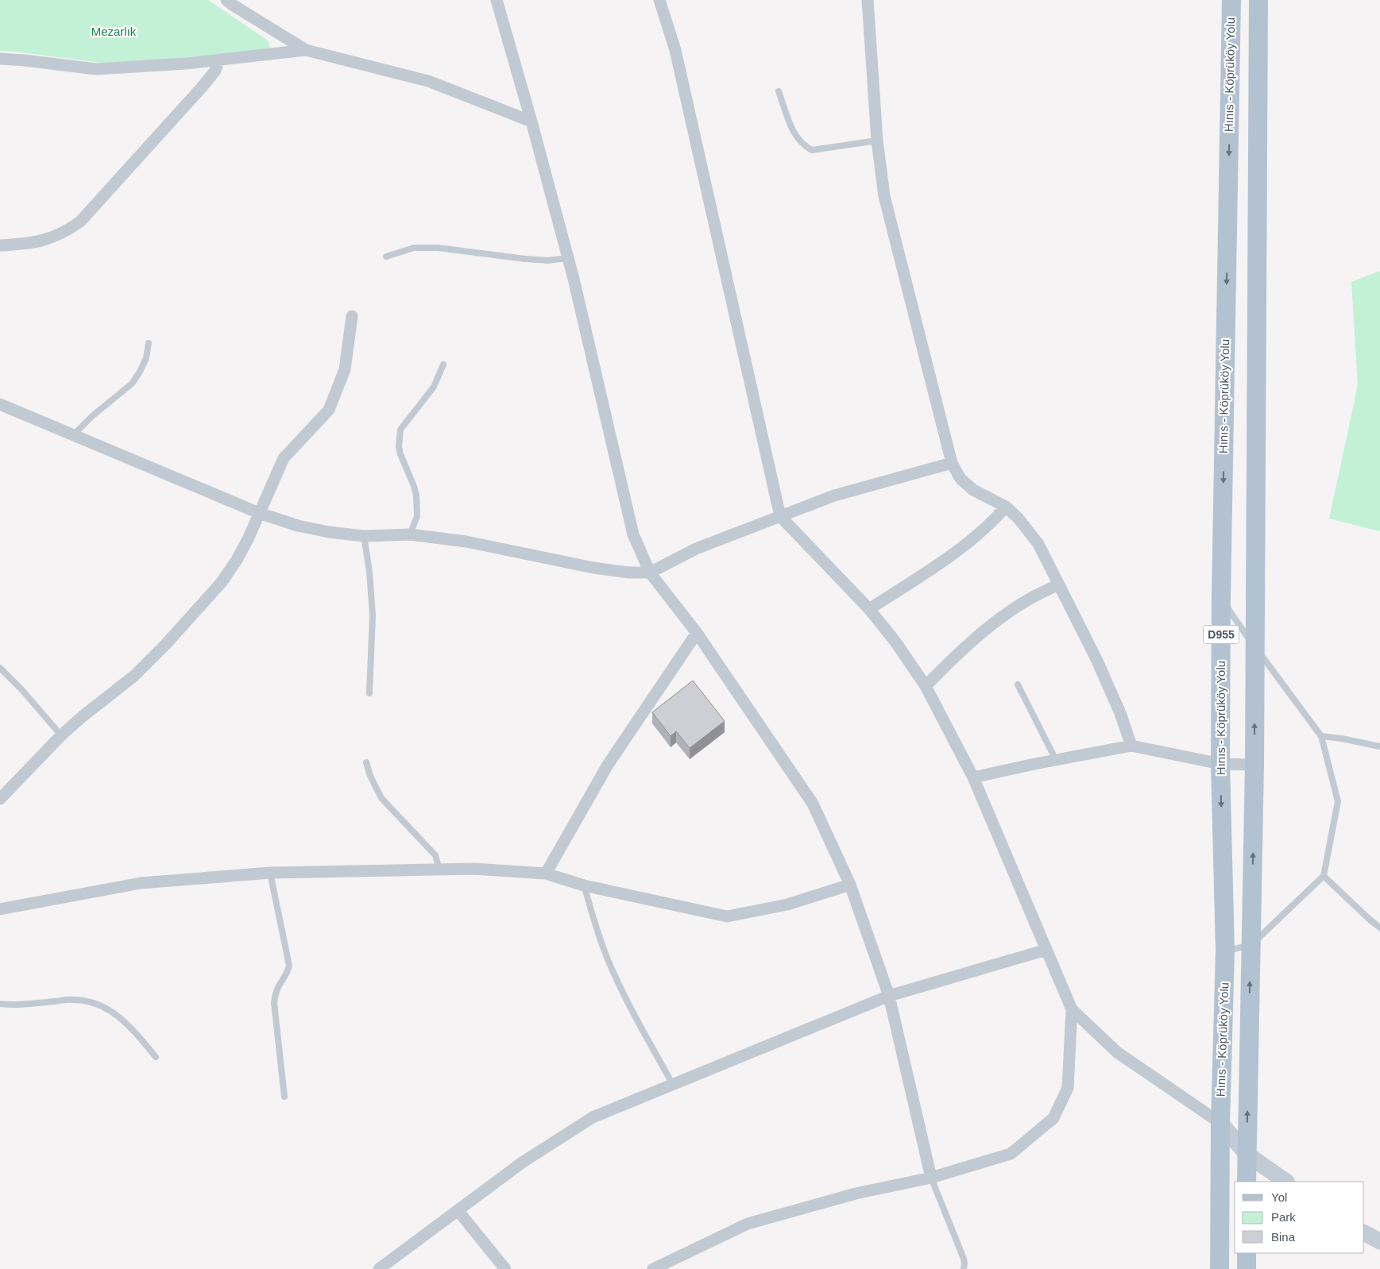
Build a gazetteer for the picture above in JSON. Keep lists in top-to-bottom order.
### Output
{
  "streets": {
    "main road": ["Hınıs - Köprüköy Yolu", "D955"]
  },
  "parks": ["Mezarlık"],
  "legend": ["Yol", "Park", "Bina"]
}
